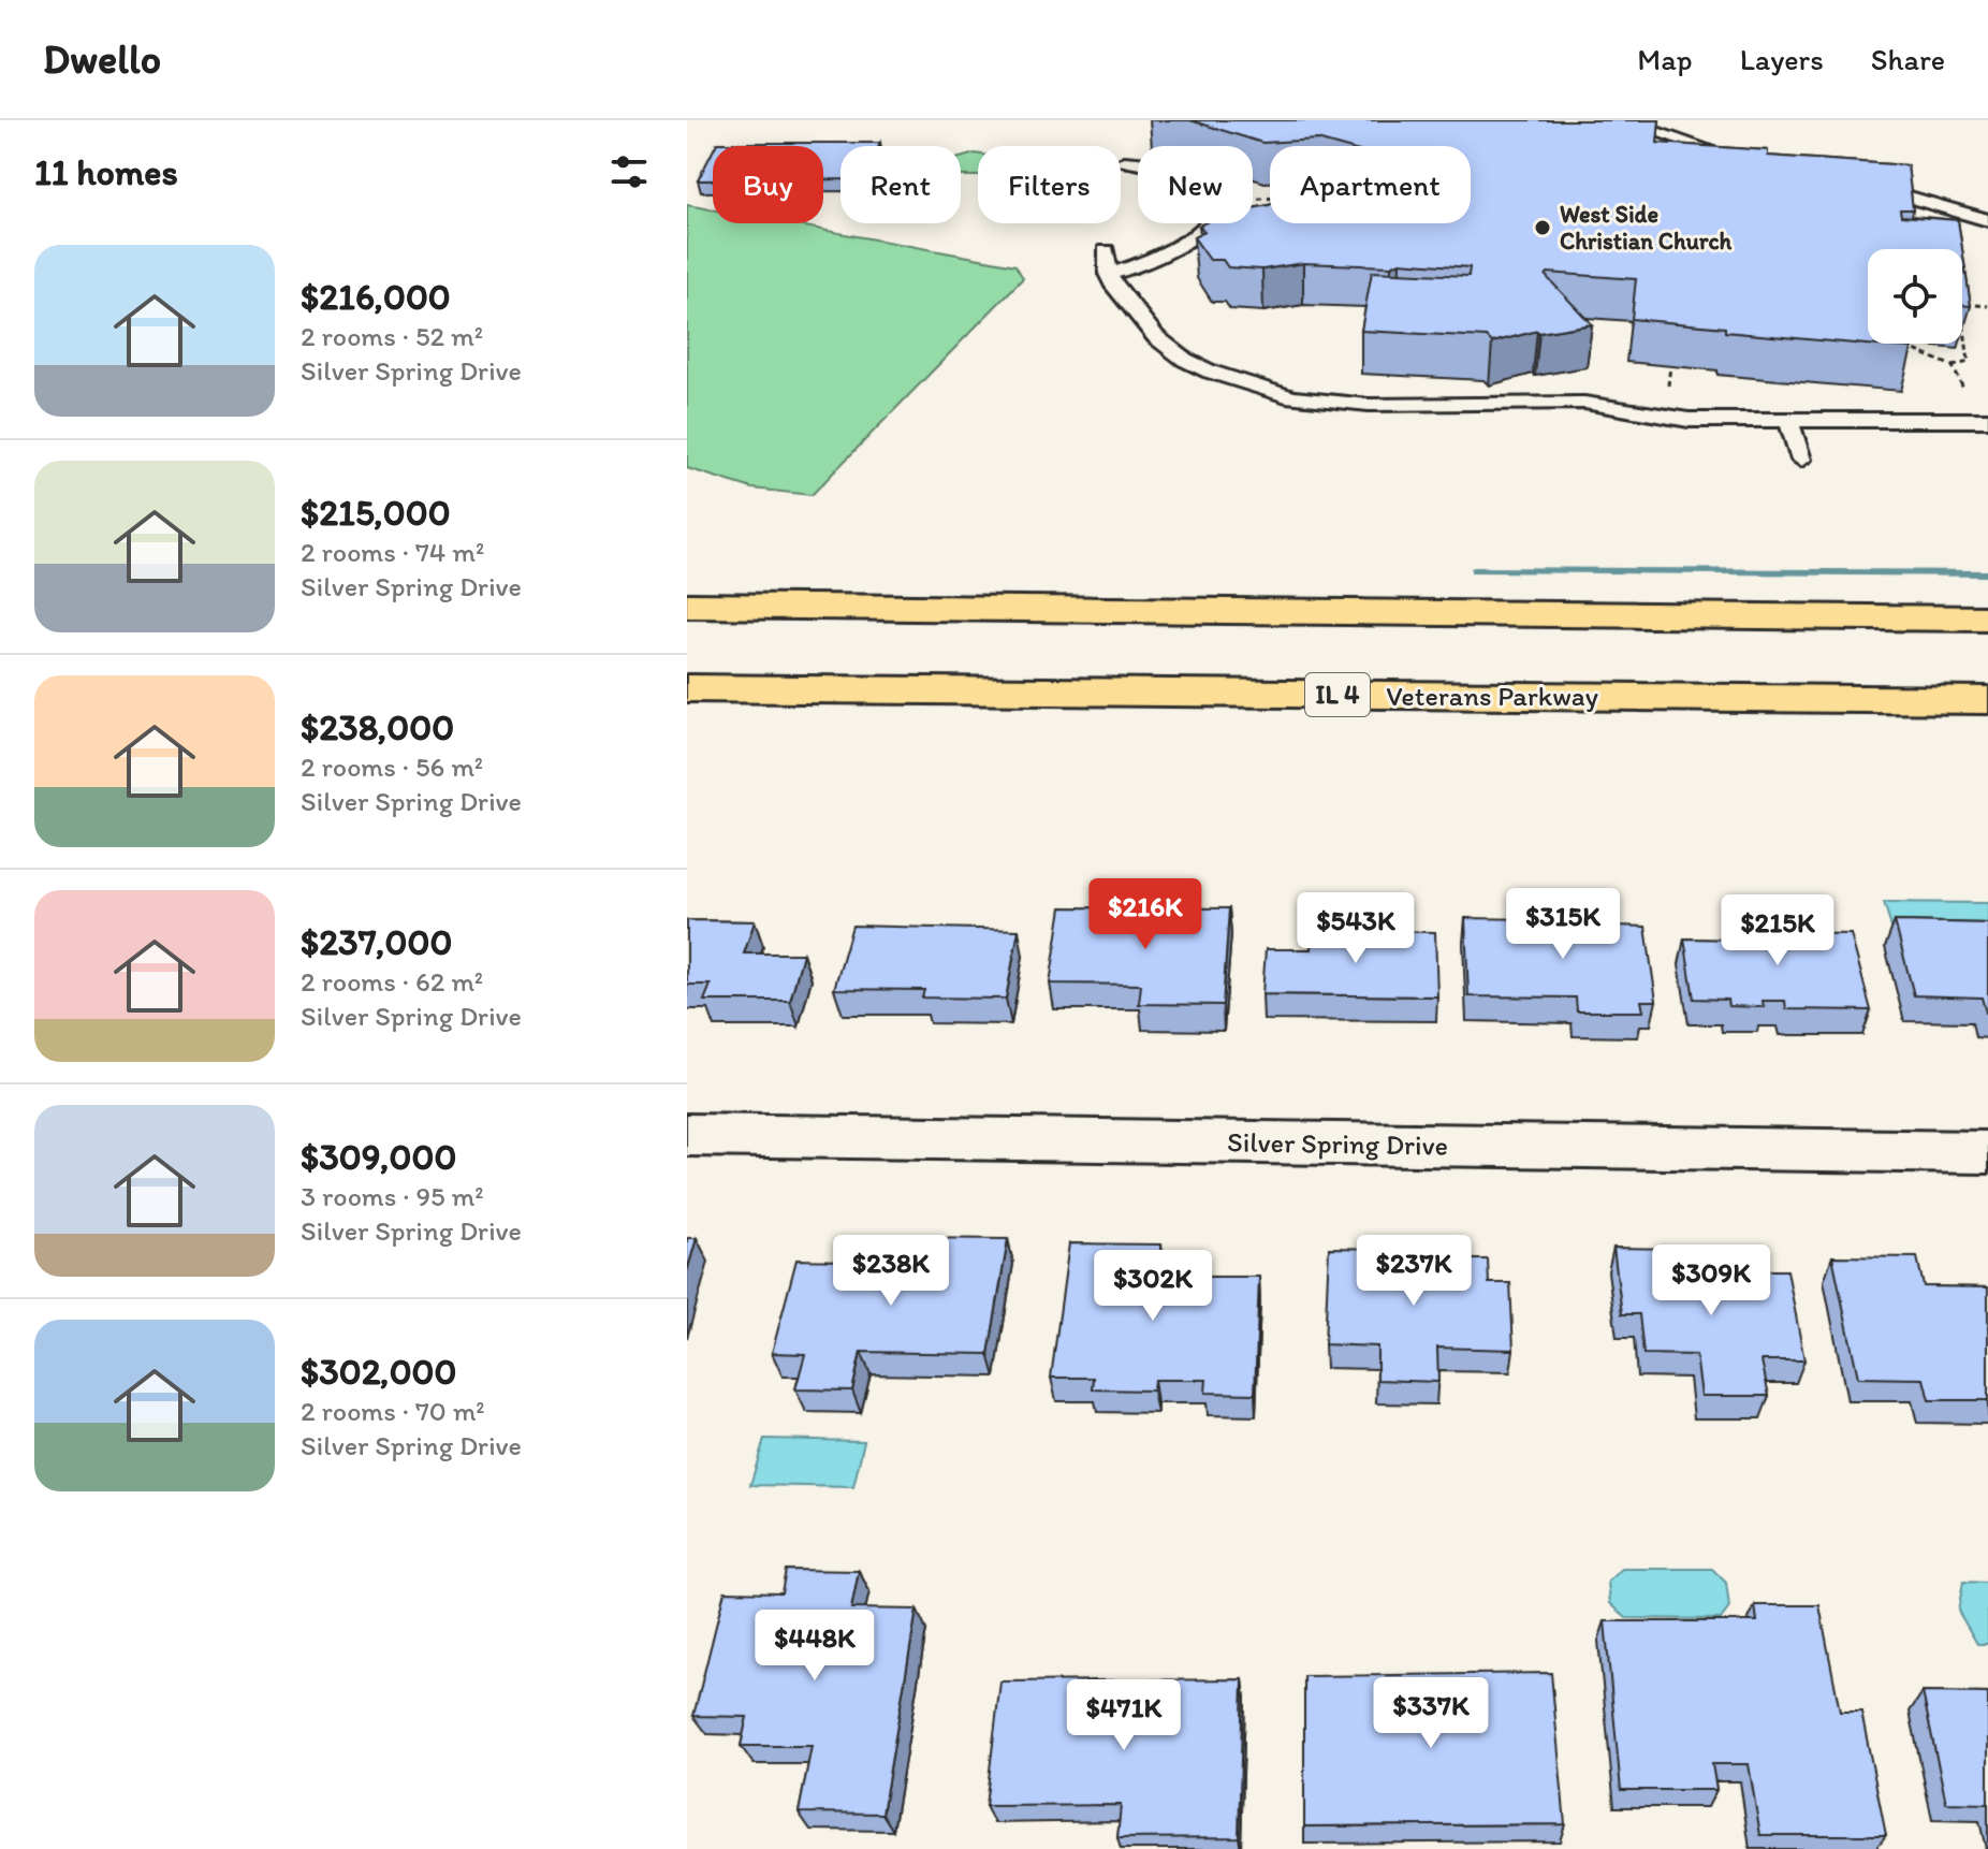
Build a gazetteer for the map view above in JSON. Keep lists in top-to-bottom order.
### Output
{
  "streets": {
    "highway": ["IL 4", "Veterans Parkway"],
    "street": ["Silver Spring Drive"]
  },
  "places": ["West Side Christian Church"],
  "page": {
    "header": "Dwello",
    "nav": ["Map", "Layers", "Share"],
    "heading": "11 homes",
    "chip": [
      "Buy",
      "Rent",
      "Filters",
      "New",
      "Apartment"
    ],
    "list": [
      {
        "name": "$216,000",
        "note": "2 rooms · 52 m² · Silver Spring Drive"
      },
      {
        "name": "$215,000",
        "note": "2 rooms · 74 m² · Silver Spring Drive"
      },
      {
        "name": "$238,000",
        "note": "2 rooms · 56 m² · Silver Spring Drive"
      },
      {
        "name": "$237,000",
        "note": "2 rooms · 62 m² · Silver Spring Drive"
      },
      {
        "name": "$309,000",
        "note": "3 rooms · 95 m² · Silver Spring Drive"
      },
      {
        "name": "$302,000",
        "note": "2 rooms · 70 m² · Silver Spring Drive"
      }
    ],
    "price": [
      "$216K",
      "$315K",
      "$543K",
      "$215K",
      "$238K",
      "$237K",
      "$309K",
      "$302K",
      "$448K",
      "$337K",
      "$471K"
    ]
  }
}
